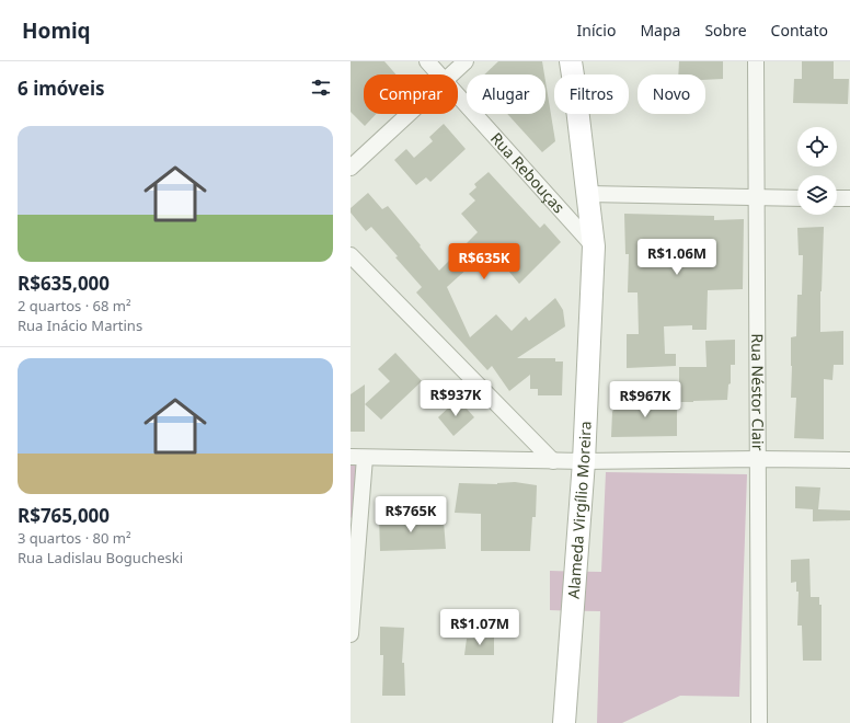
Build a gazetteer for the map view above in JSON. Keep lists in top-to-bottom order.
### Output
{
  "streets": {
    "main road": ["Alameda Virgílio Moreira"],
    "street": ["Rua Rebouças", "Rua Néstor Clair"]
  },
  "crossings": [
    ["Rua Rebouças", "Alameda Virgílio Moreira"]
  ],
  "page": {
    "header": "Homiq",
    "nav": [
      "Início",
      "Mapa",
      "Sobre",
      "Contato"
    ],
    "heading": "6 imóveis",
    "chip": [
      "Comprar",
      "Alugar",
      "Filtros",
      "Novo"
    ],
    "list": [
      {
        "name": "R$635,000",
        "note": "2 quartos · 68 m² · Rua Inácio Martins"
      },
      {
        "name": "R$765,000",
        "note": "3 quartos · 80 m² · Rua Ladislau Bogucheski"
      }
    ],
    "price": [
      "R$1.06M",
      "R$635K",
      "R$937K",
      "R$967K",
      "R$765K",
      "R$1.07M"
    ]
  }
}
